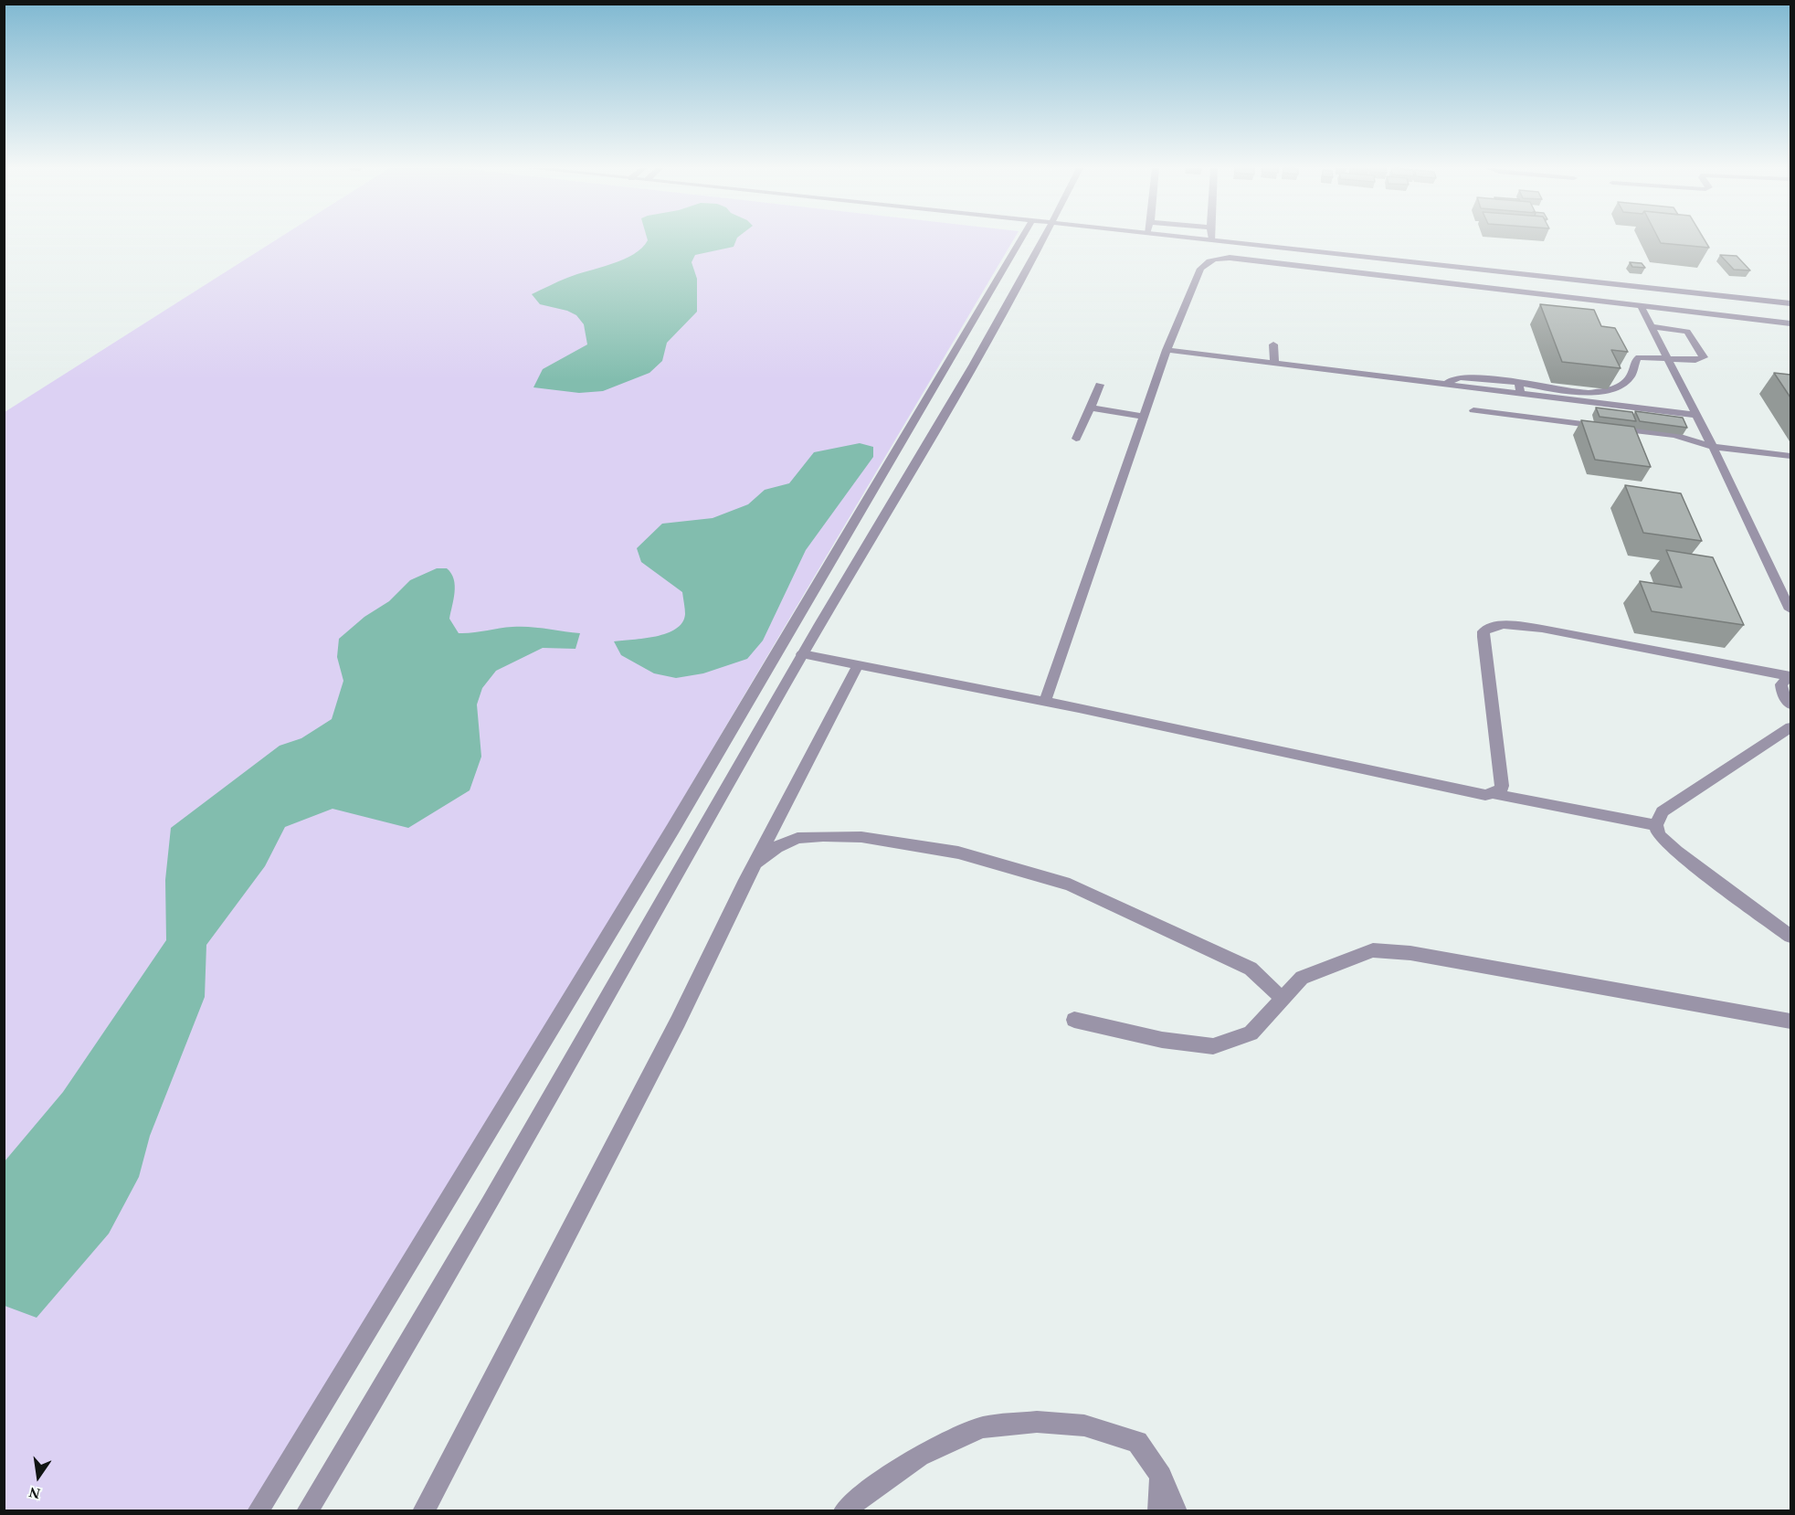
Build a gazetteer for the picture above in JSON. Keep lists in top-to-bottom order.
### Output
{
  "north": "bottom"
}
